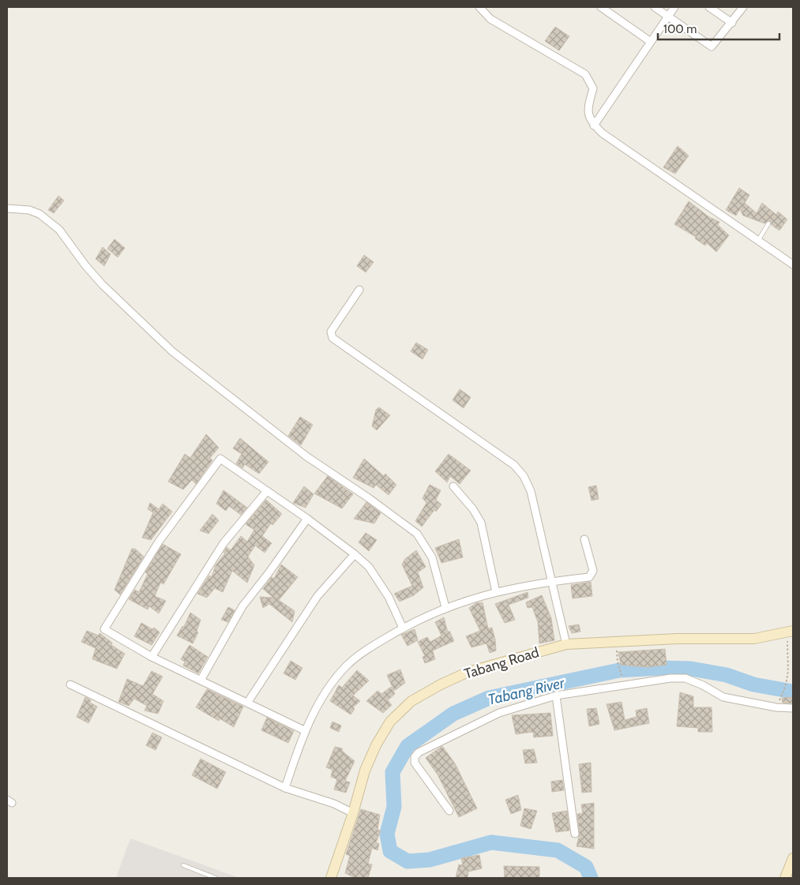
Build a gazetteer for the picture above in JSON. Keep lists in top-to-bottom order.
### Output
{
  "streets": {
    "main road": ["Tabang Road"]
  },
  "water": ["Tabang River"],
  "scale_bar": "100 m"
}
